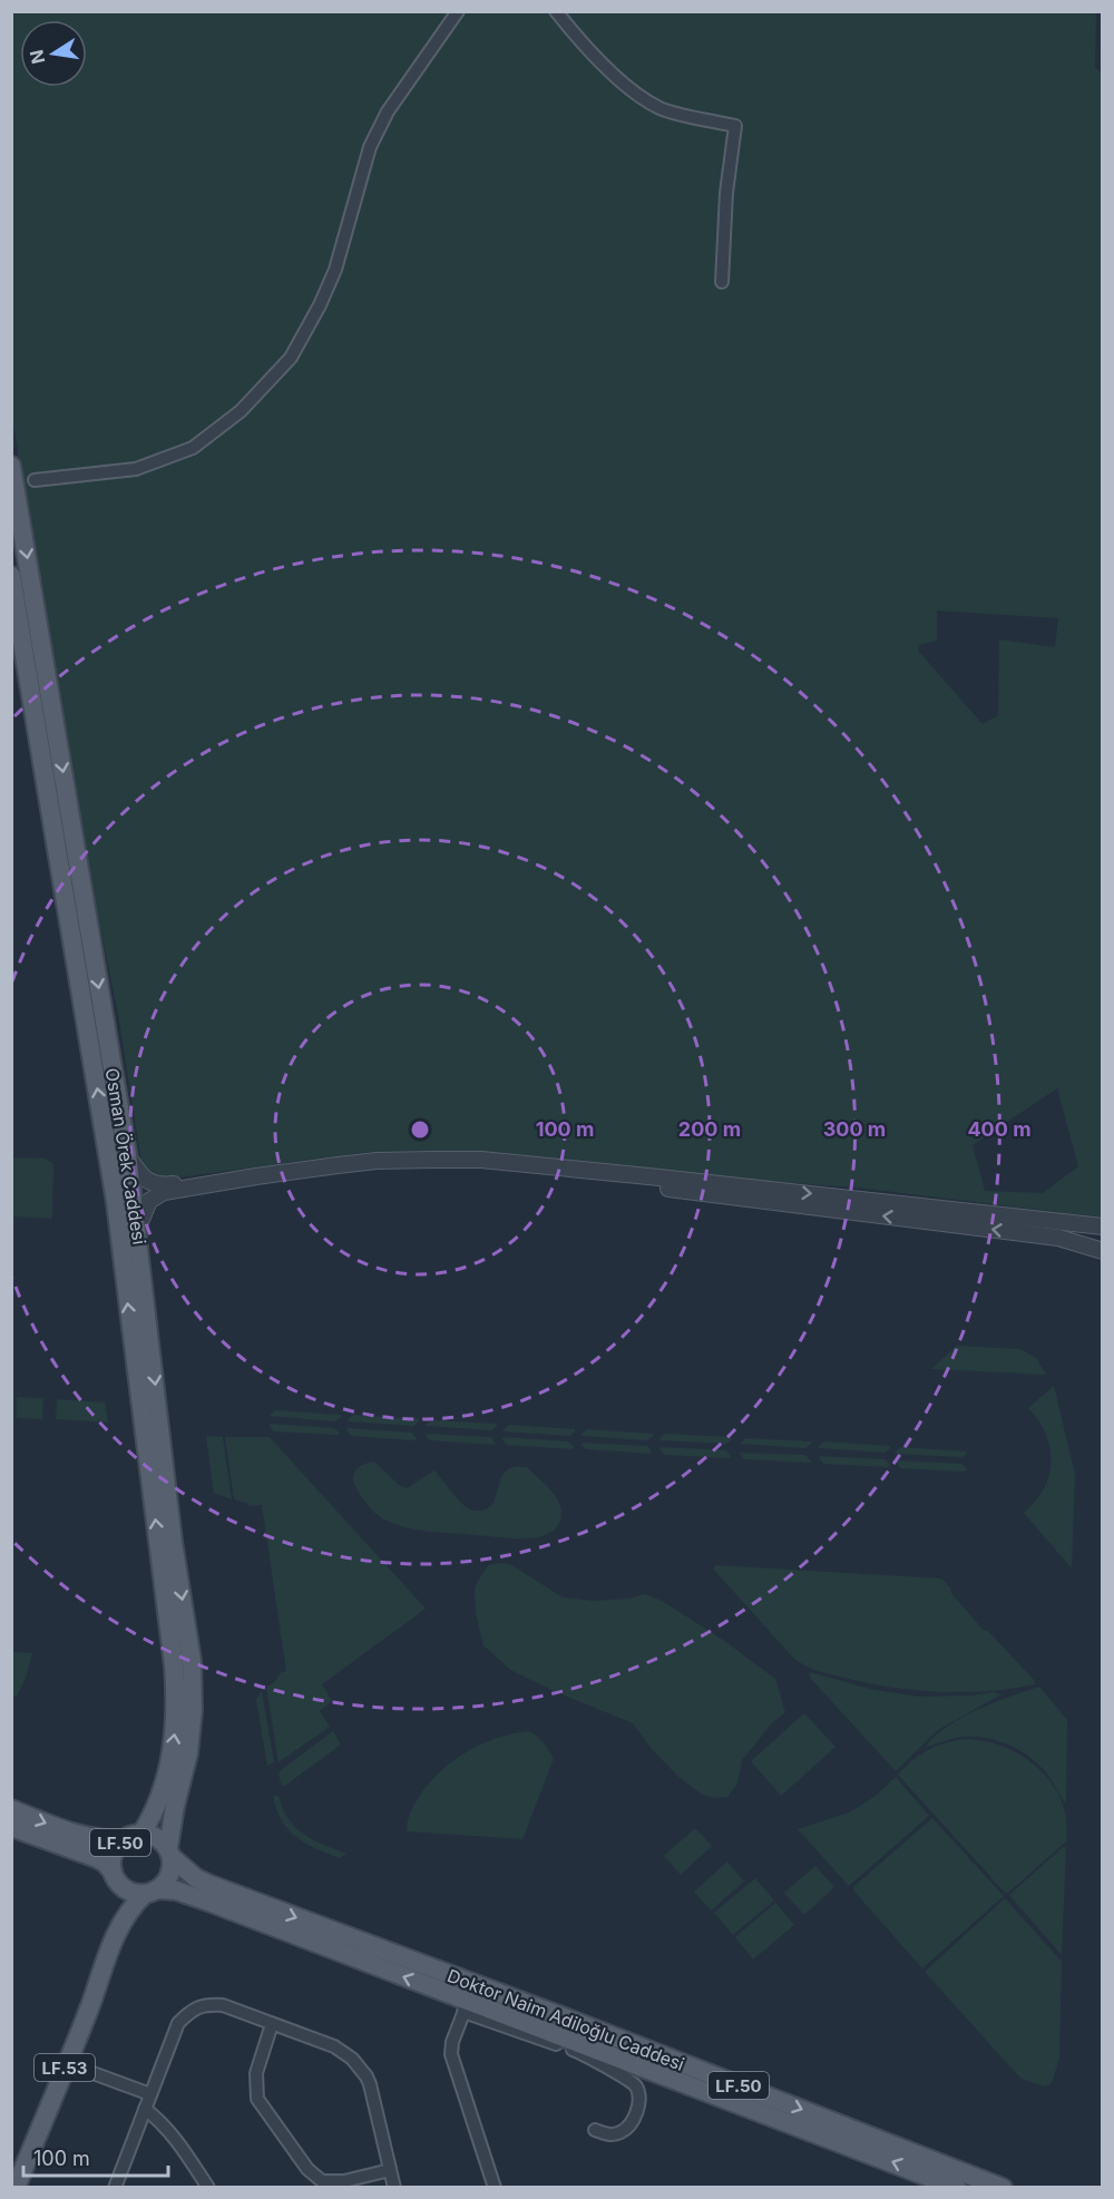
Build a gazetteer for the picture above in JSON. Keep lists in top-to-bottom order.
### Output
{
  "streets": {
    "main road": [
      "Osman Örek Caddesi",
      "LF.50",
      "Doktor Naim Adiloğlu Caddesi",
      "LF.53"
    ]
  },
  "crossings": [
    ["Osman Örek Caddesi", "LF.50"],
    ["Osman Örek Caddesi", "Doktor Naim Adiloğlu Caddesi"],
    ["Osman Örek Caddesi", "LF.53"],
    ["LF.50", "Doktor Naim Adiloğlu Caddesi"],
    ["LF.50", "LF.53"],
    ["Doktor Naim Adiloğlu Caddesi", "LF.53"]
  ],
  "scale_bar": "100 m",
  "north": "left",
  "rings": [
    "100 m",
    "200 m",
    "300 m",
    "400 m"
  ]
}
